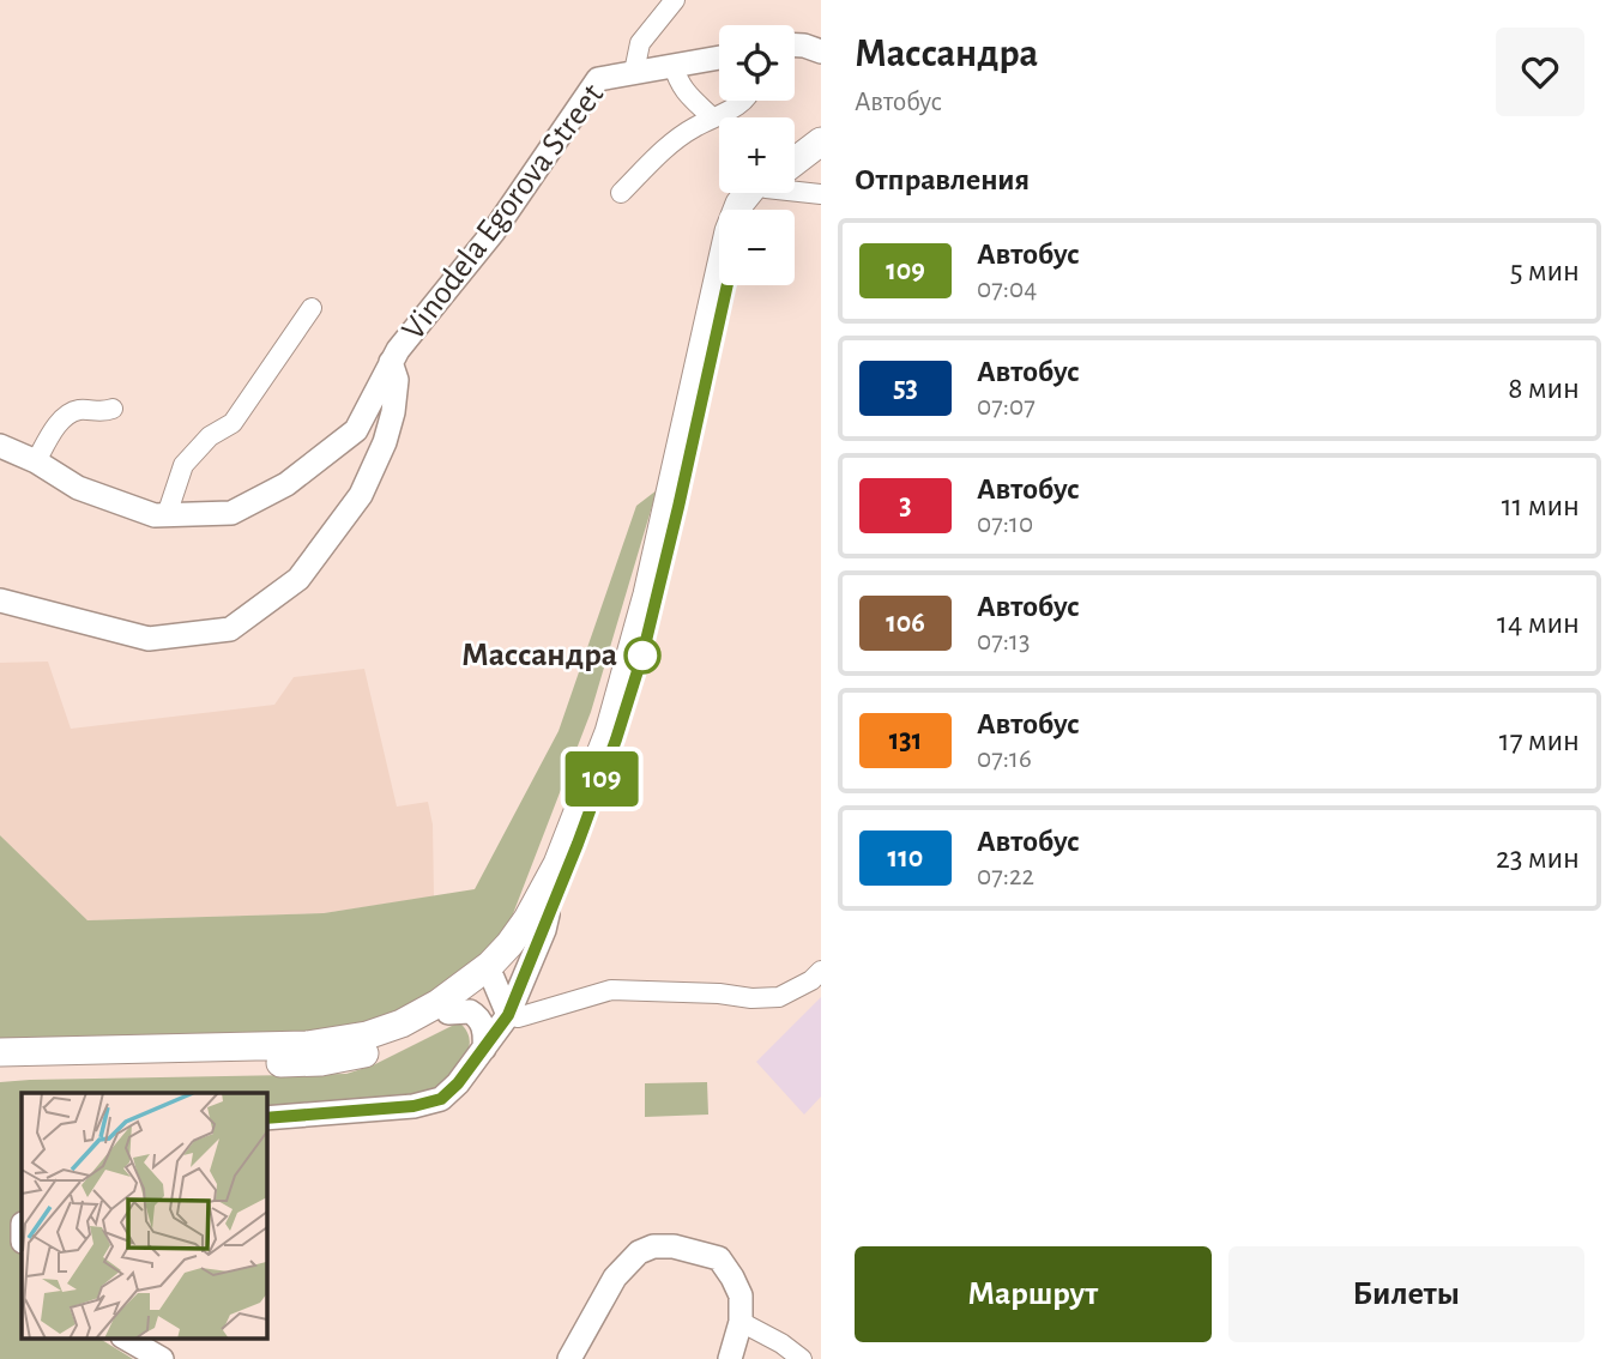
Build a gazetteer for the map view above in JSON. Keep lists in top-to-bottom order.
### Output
{
  "streets": {
    "main road": ["Vinodela Egorova Street"]
  },
  "places": ["Массандра"],
  "lines": ["bus line 109"],
  "page": {
    "on_map": "109",
    "heading": [
      ["Массандра", "Автобус"],
      "Отправления"
    ],
    "map_buttons": ["+", "−"],
    "list": [
      {
        "mark": "109",
        "name": "Автобус",
        "note": "07:04",
        "value": "5 мин"
      },
      {
        "mark": "53",
        "name": "Автобус",
        "note": "07:07",
        "value": "8 мин"
      },
      {
        "mark": "3",
        "name": "Автобус",
        "note": "07:10",
        "value": "11 мин"
      },
      {
        "mark": "106",
        "name": "Автобус",
        "note": "07:13",
        "value": "14 мин"
      },
      {
        "mark": "131",
        "name": "Автобус",
        "note": "07:16",
        "value": "17 мин"
      },
      {
        "mark": "110",
        "name": "Автобус",
        "note": "07:22",
        "value": "23 мин"
      }
    ],
    "buttons": ["Маршрут", "Билеты"]
  }
}
